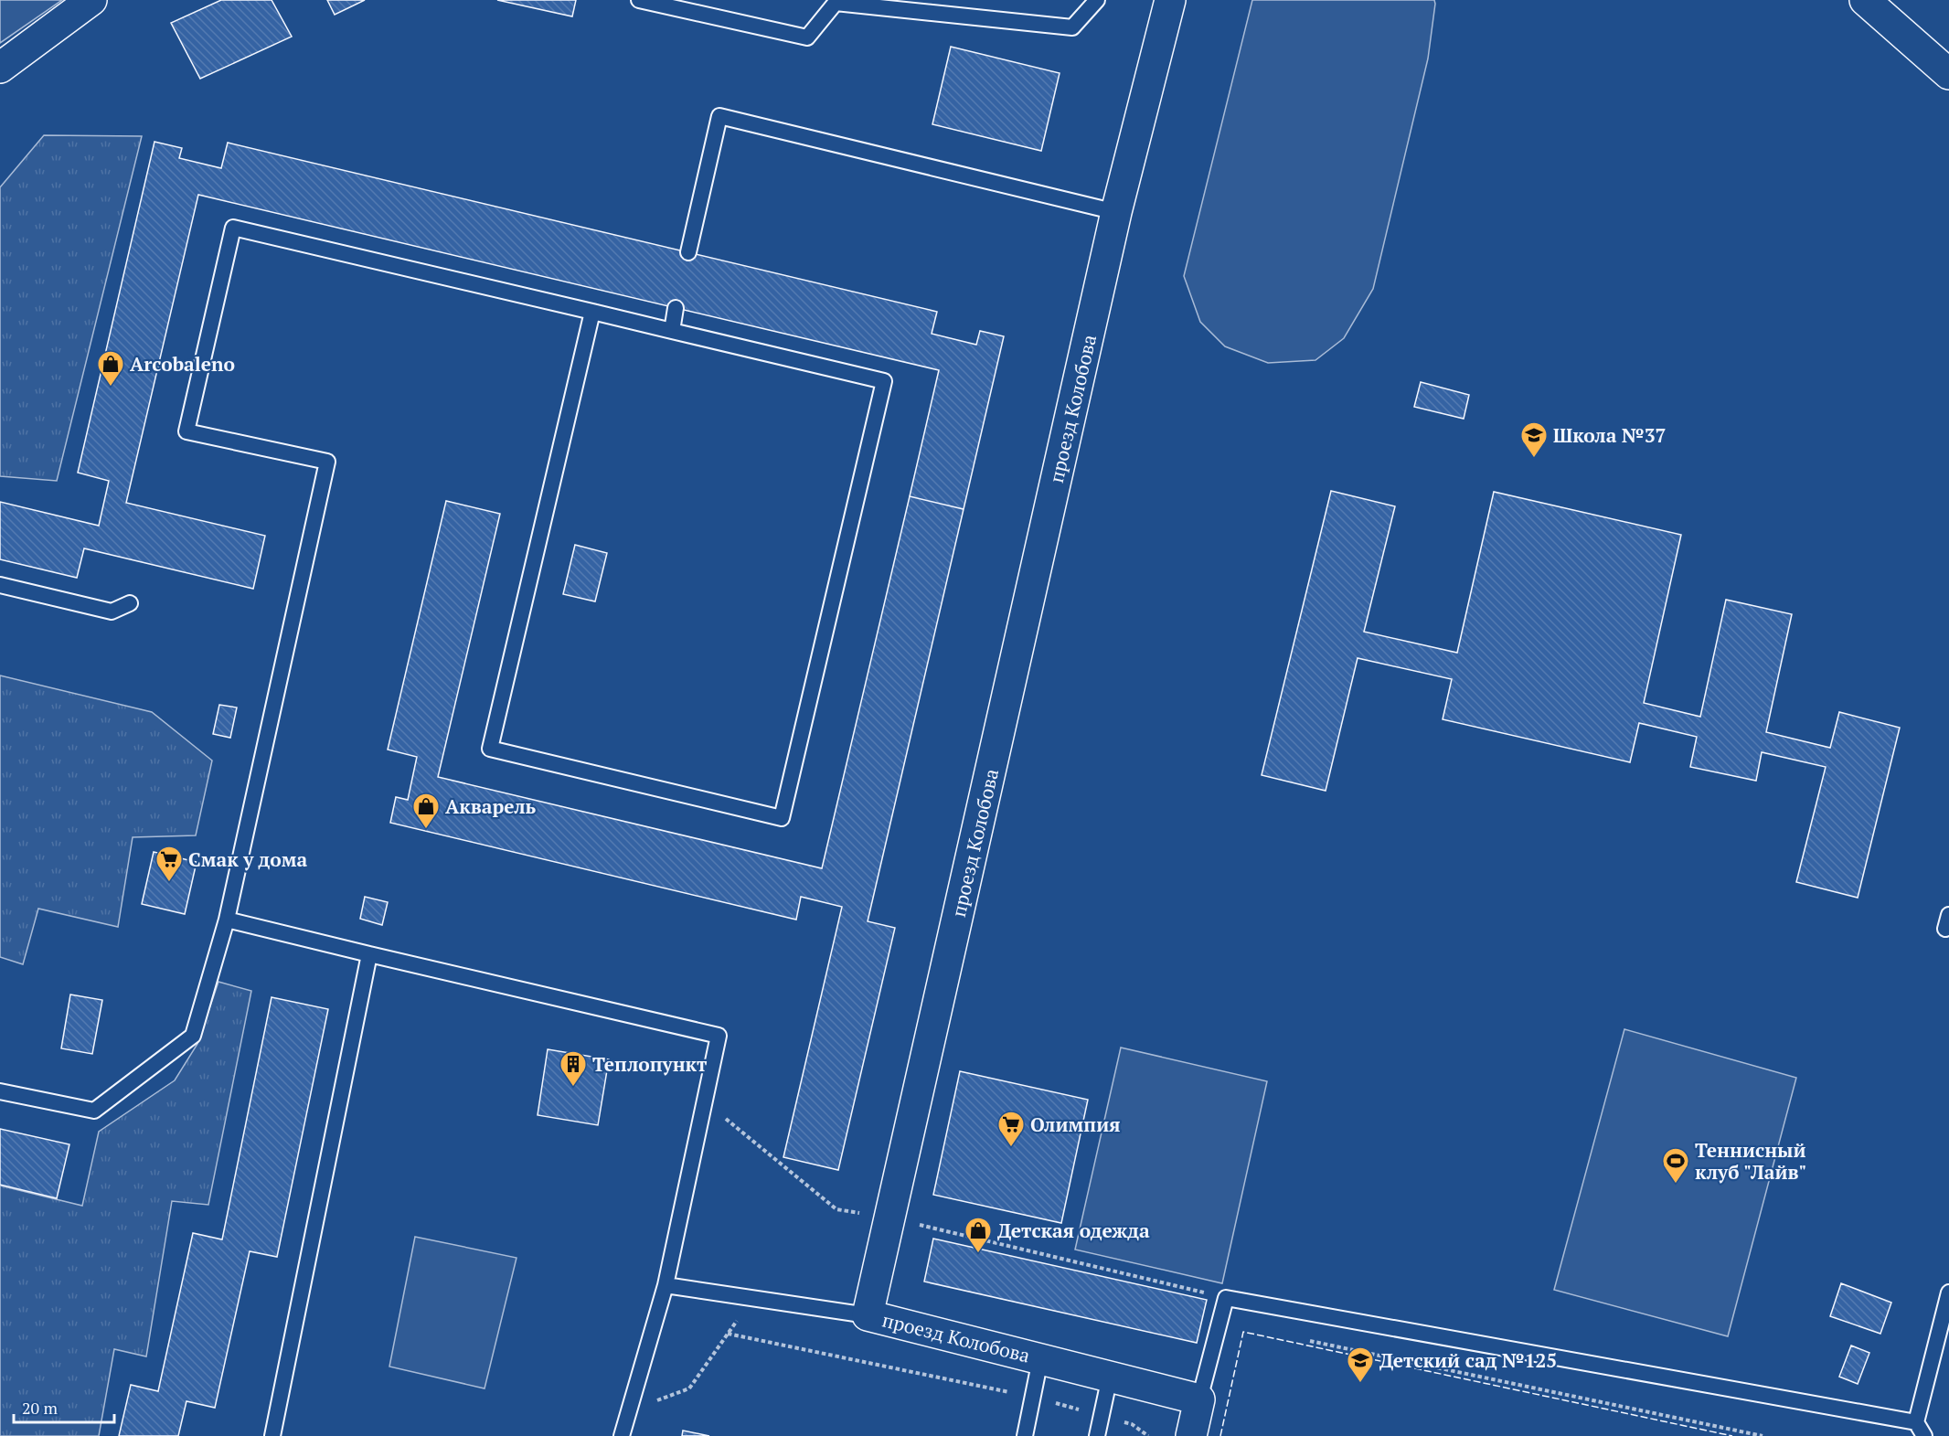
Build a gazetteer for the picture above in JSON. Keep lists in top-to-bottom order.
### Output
{
  "streets": {
    "street": ["проезд Колобова"]
  },
  "places": {
    "shop": ["Arcobaleno", "Акварель", "Детская одежда"],
    "school or university": ["Школа №37", "Детский сад №125"],
    "supermarket": ["Смак у дома", "Олимпия"],
    "building": ["Теплопункт"],
    "sports": ["Теннисный клуб \"Лайв\""]
  },
  "scale_bar": "20 m"
}
